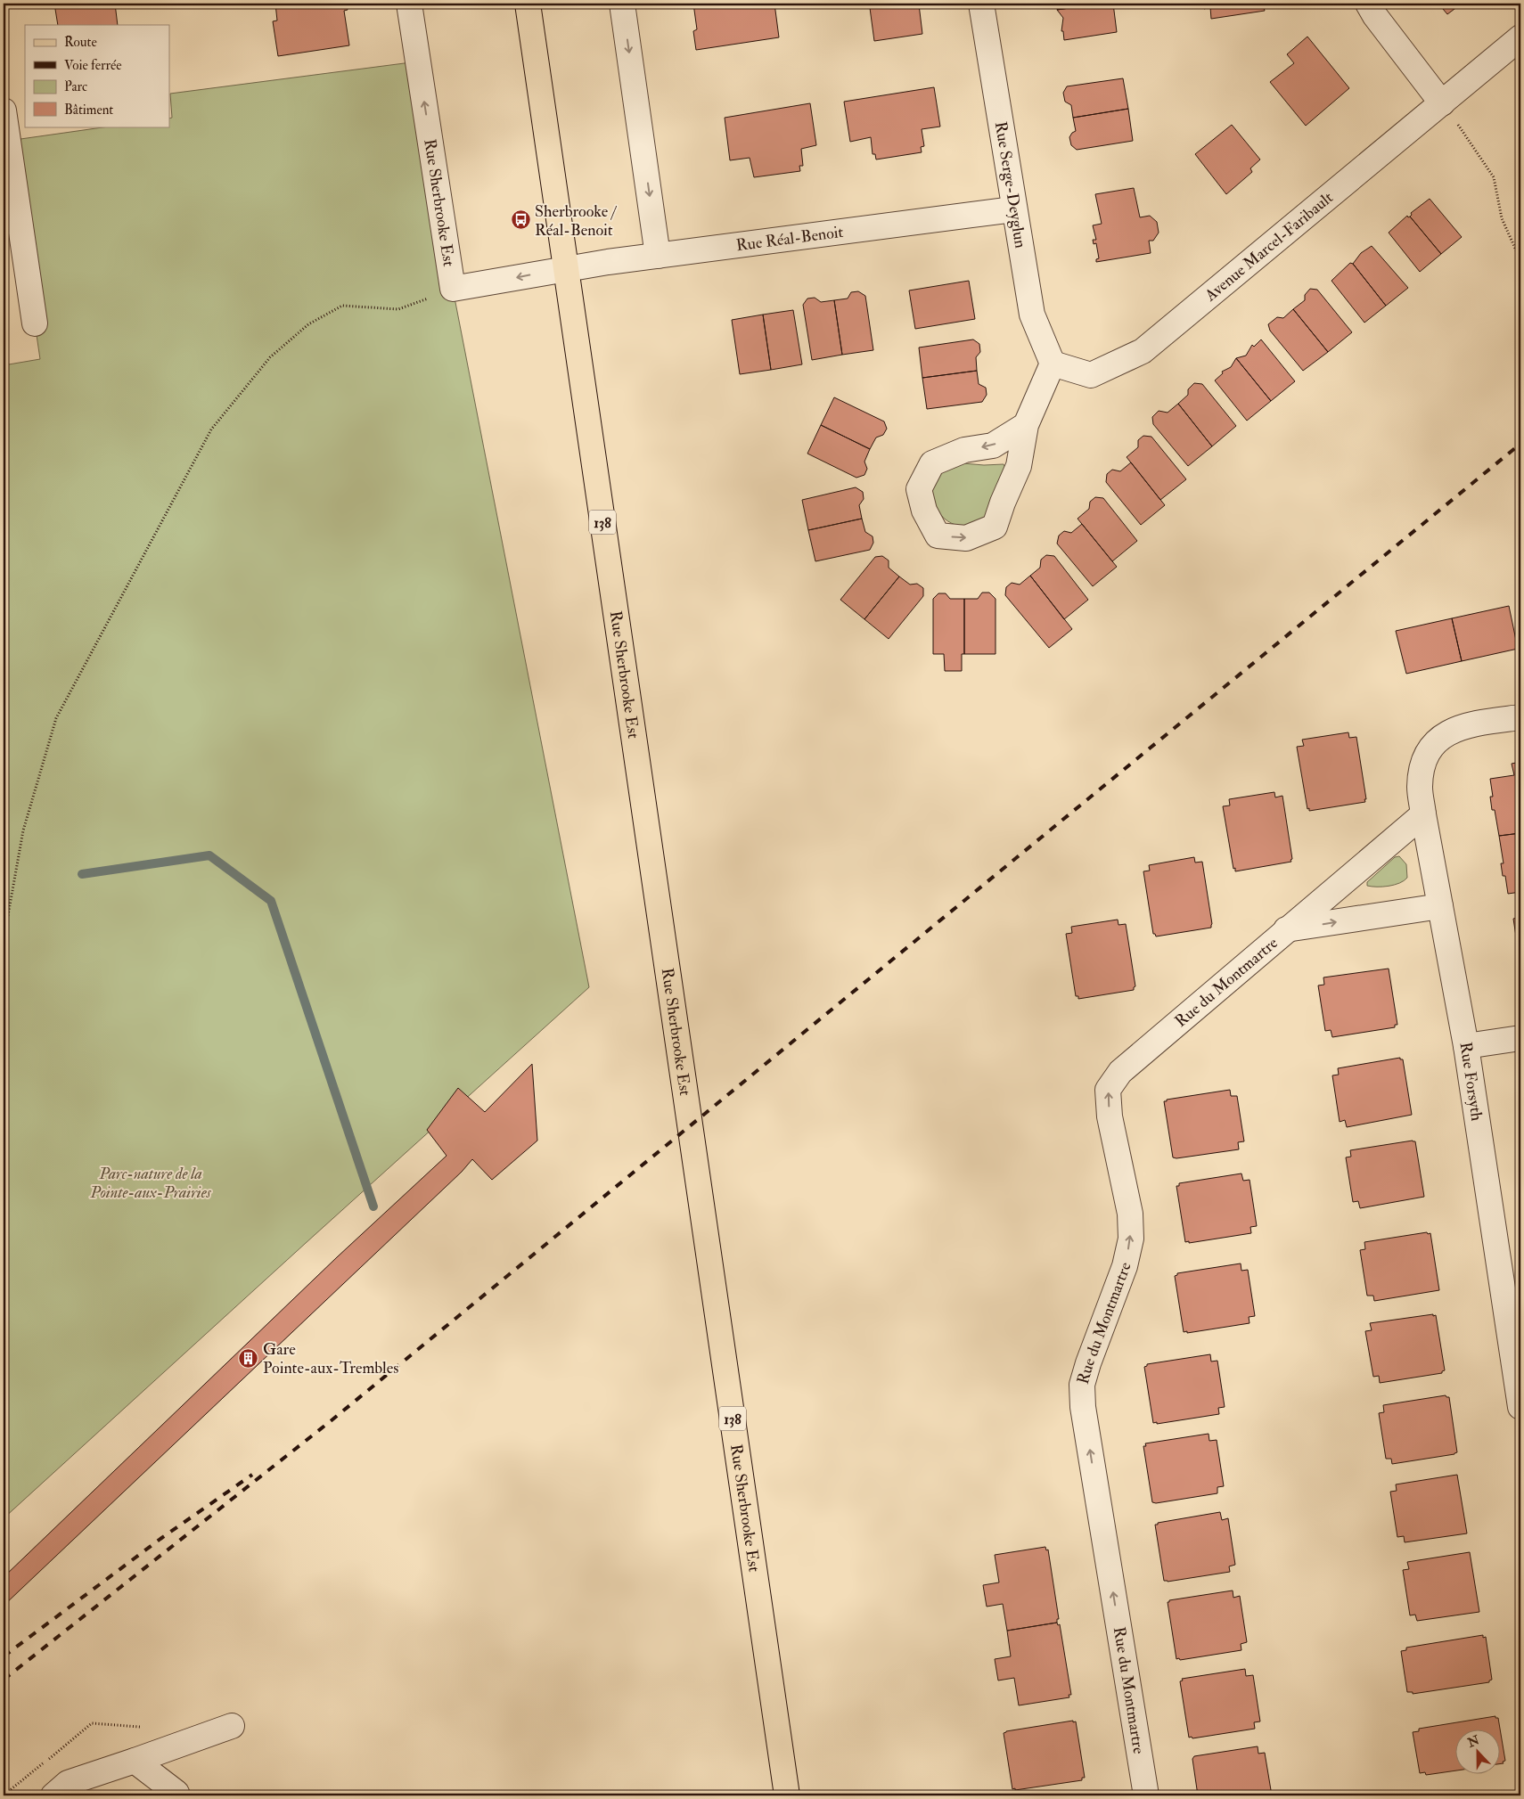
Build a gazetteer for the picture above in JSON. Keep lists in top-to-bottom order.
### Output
{
  "streets": {
    "main road": ["Rue Sherbrooke Est", "138"],
    "street": [
      "Rue Serge-Deyglun",
      "Rue Réal-Benoit",
      "Avenue Marcel-Faribault",
      "Rue du Montmartre",
      "Rue Forsyth"
    ]
  },
  "crossings": [
    ["Rue Serge-Deyglun", "Rue Réal-Benoit"],
    ["Rue Serge-Deyglun", "Avenue Marcel-Faribault"],
    ["Rue Sherbrooke Est", "Rue Réal-Benoit"],
    ["Rue du Montmartre", "Rue Forsyth"]
  ],
  "one_way": ["Rue du Montmartre"],
  "parks": ["Parc-nature de la Pointe-aux-Prairies"],
  "places": {
    "bus stop": ["Sherbrooke / Réal-Benoit"],
    "building": ["Gare Pointe-aux-Trembles"]
  },
  "legend": [
    "Route",
    "Voie ferrée",
    "Parc",
    "Bâtiment"
  ],
  "north": "top"
}
